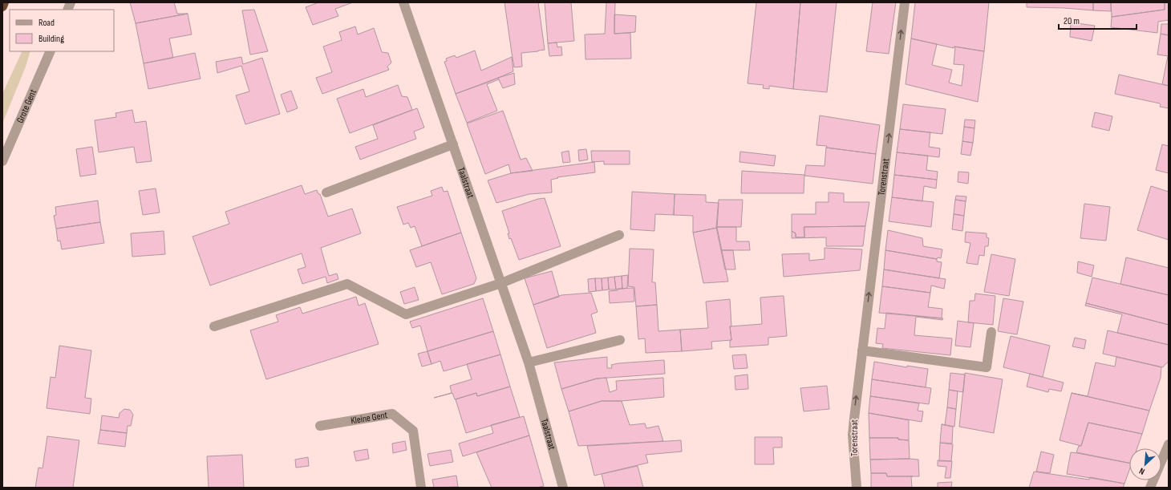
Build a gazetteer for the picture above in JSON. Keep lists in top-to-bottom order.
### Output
{
  "streets": {
    "street": [
      "Grote Gent",
      "Torenstraat",
      "Taalstraat",
      "Kleine Gent"
    ]
  },
  "one_way": ["Torenstraat"],
  "legend": ["Road", "Building"],
  "scale_bar": "20 m",
  "north": "bottom left"
}
